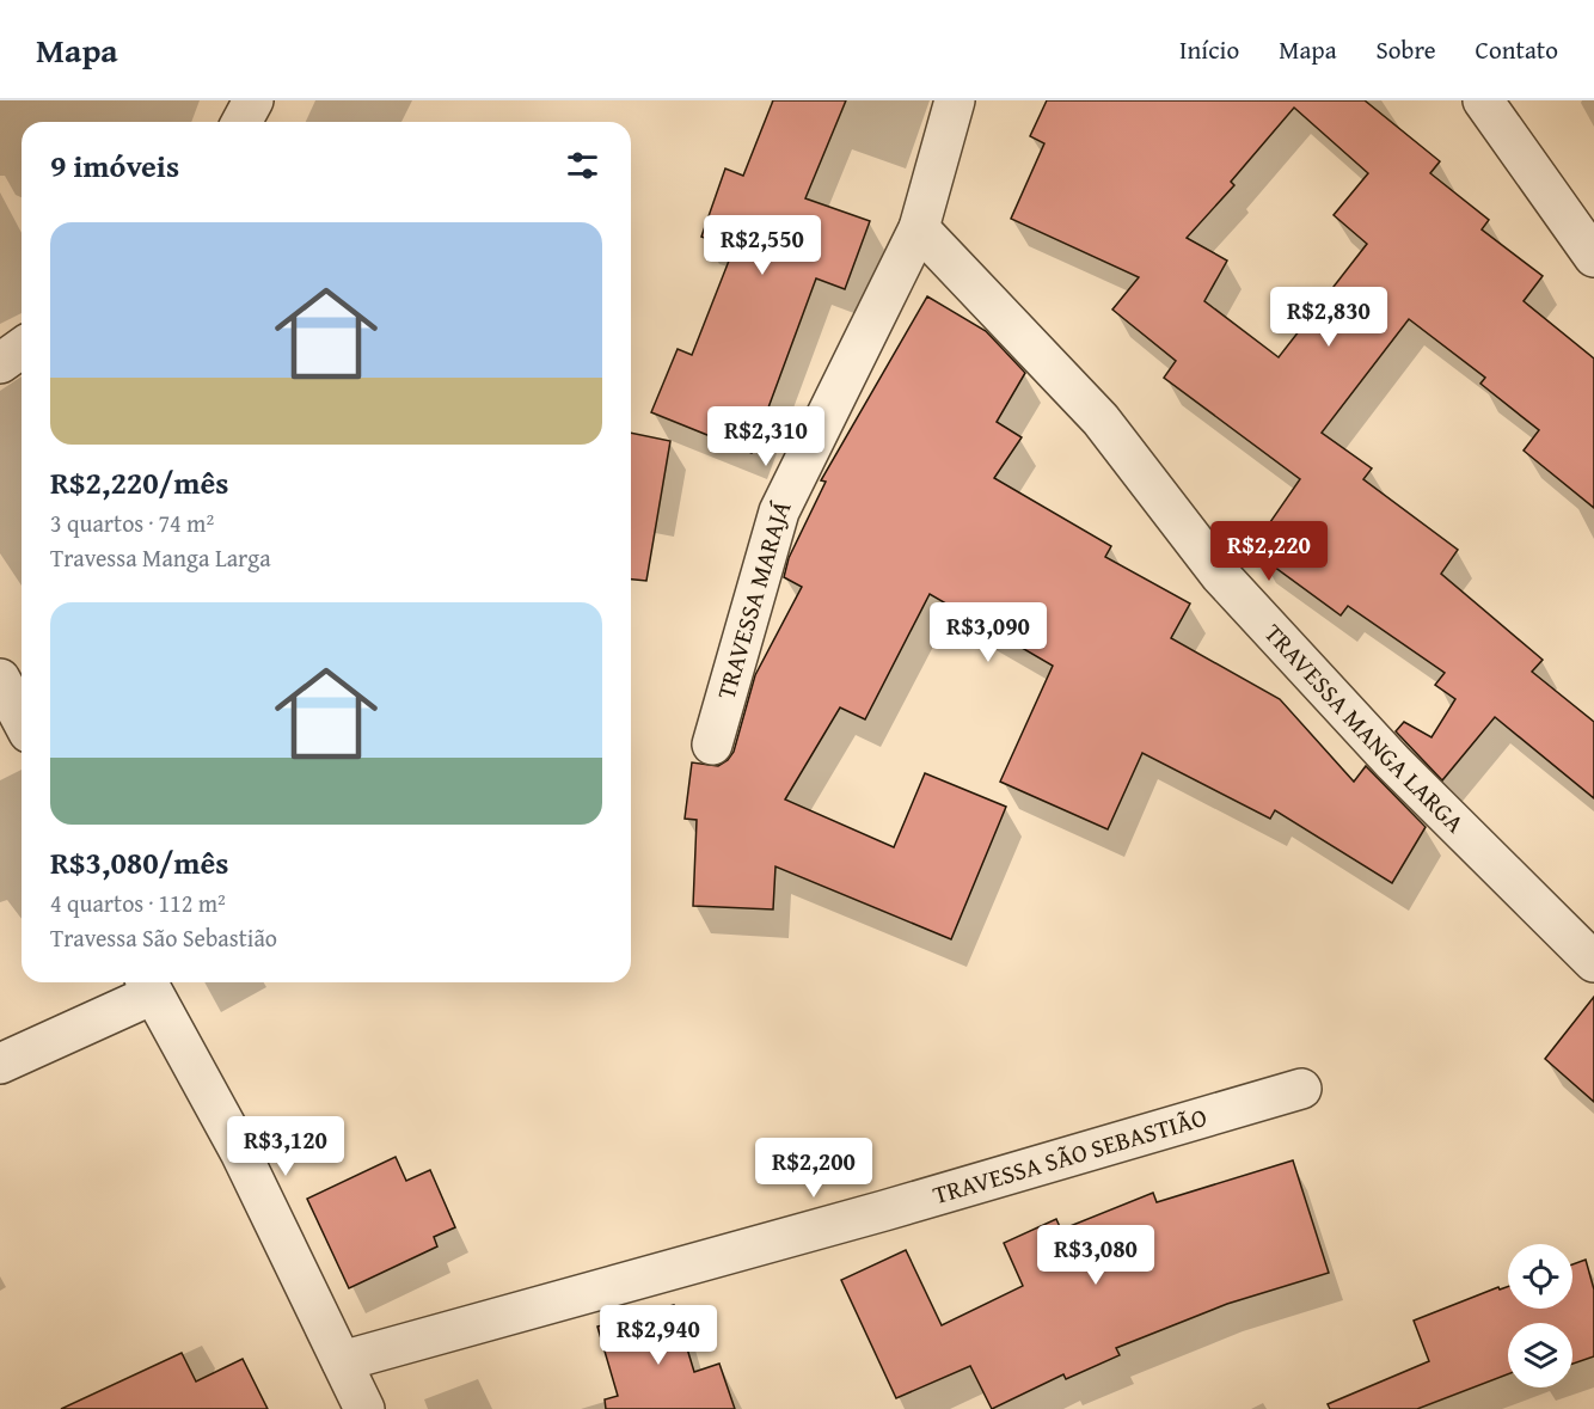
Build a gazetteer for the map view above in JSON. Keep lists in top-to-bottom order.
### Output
{
  "streets": {
    "street": ["TRAVESSA MARAJÁ", "TRAVESSA MANGA LARGA", "TRAVESSA SÃO SEBASTIÃO"]
  },
  "crossings": [
    ["TRAVESSA MARAJÁ", "TRAVESSA MANGA LARGA"]
  ],
  "page": {
    "header": "Mapa",
    "nav": [
      "Início",
      "Mapa",
      "Sobre",
      "Contato"
    ],
    "heading": "9 imóveis",
    "list": [
      {
        "name": "R$2,220/mês",
        "note": "3 quartos · 74 m² · Travessa Manga Larga"
      },
      {
        "name": "R$3,080/mês",
        "note": "4 quartos · 112 m² · Travessa São Sebastião"
      }
    ],
    "price": [
      "R$2,550",
      "R$2,830",
      "R$2,310",
      "R$2,220",
      "R$3,090",
      "R$3,120",
      "R$2,200",
      "R$3,080",
      "R$2,940"
    ]
  }
}
